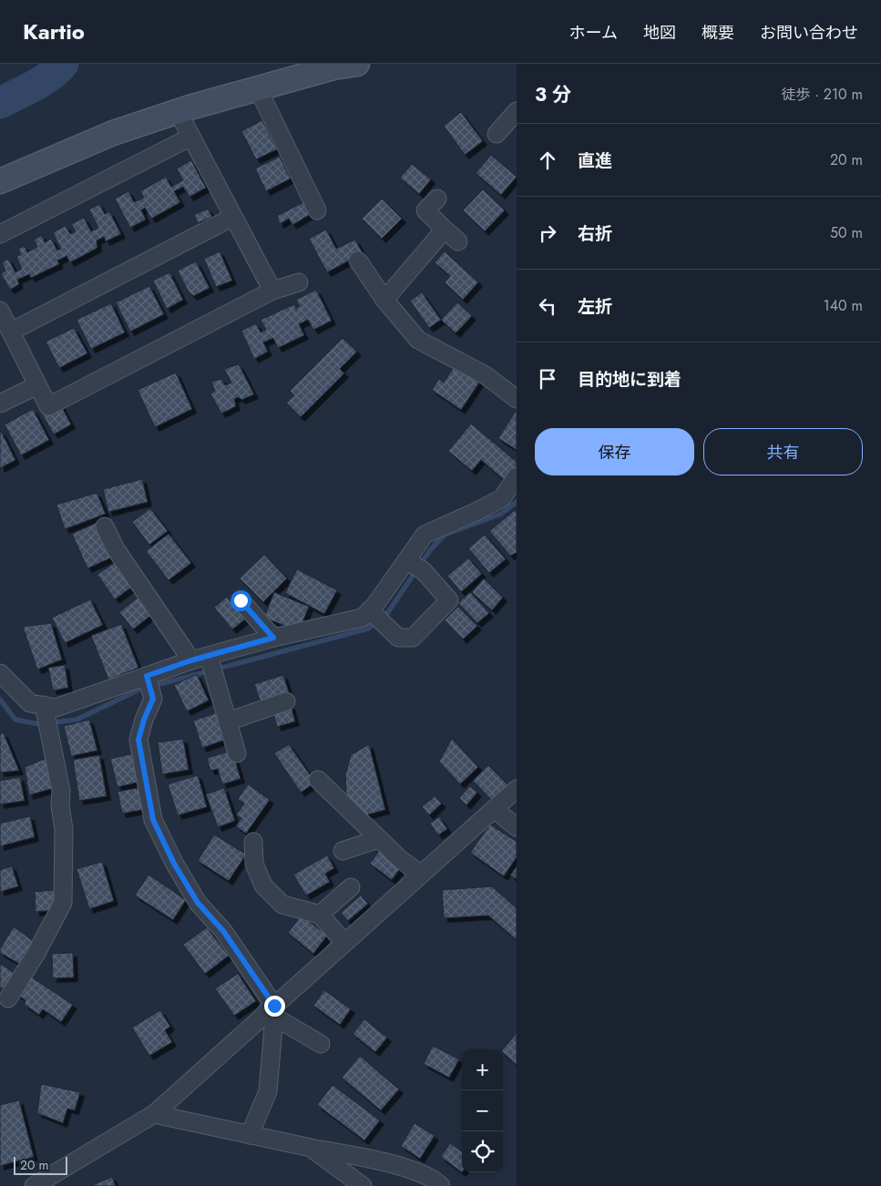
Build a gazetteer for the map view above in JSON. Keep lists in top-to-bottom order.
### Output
{
  "scale_bar": "20 m",
  "page": {
    "header": "Kartio",
    "nav": [
      "ホーム",
      "地図",
      "概要",
      "お問い合わせ"
    ],
    "heading": ["3 分", "徒歩 · 210 m"],
    "list": [
      ["直進", "20 m"],
      ["右折", "50 m"],
      ["左折", "140 m"],
      "目的地に到着"
    ],
    "buttons": ["保存", "共有"],
    "map_buttons": ["+", "−"],
    "scale": "20 m"
  }
}
